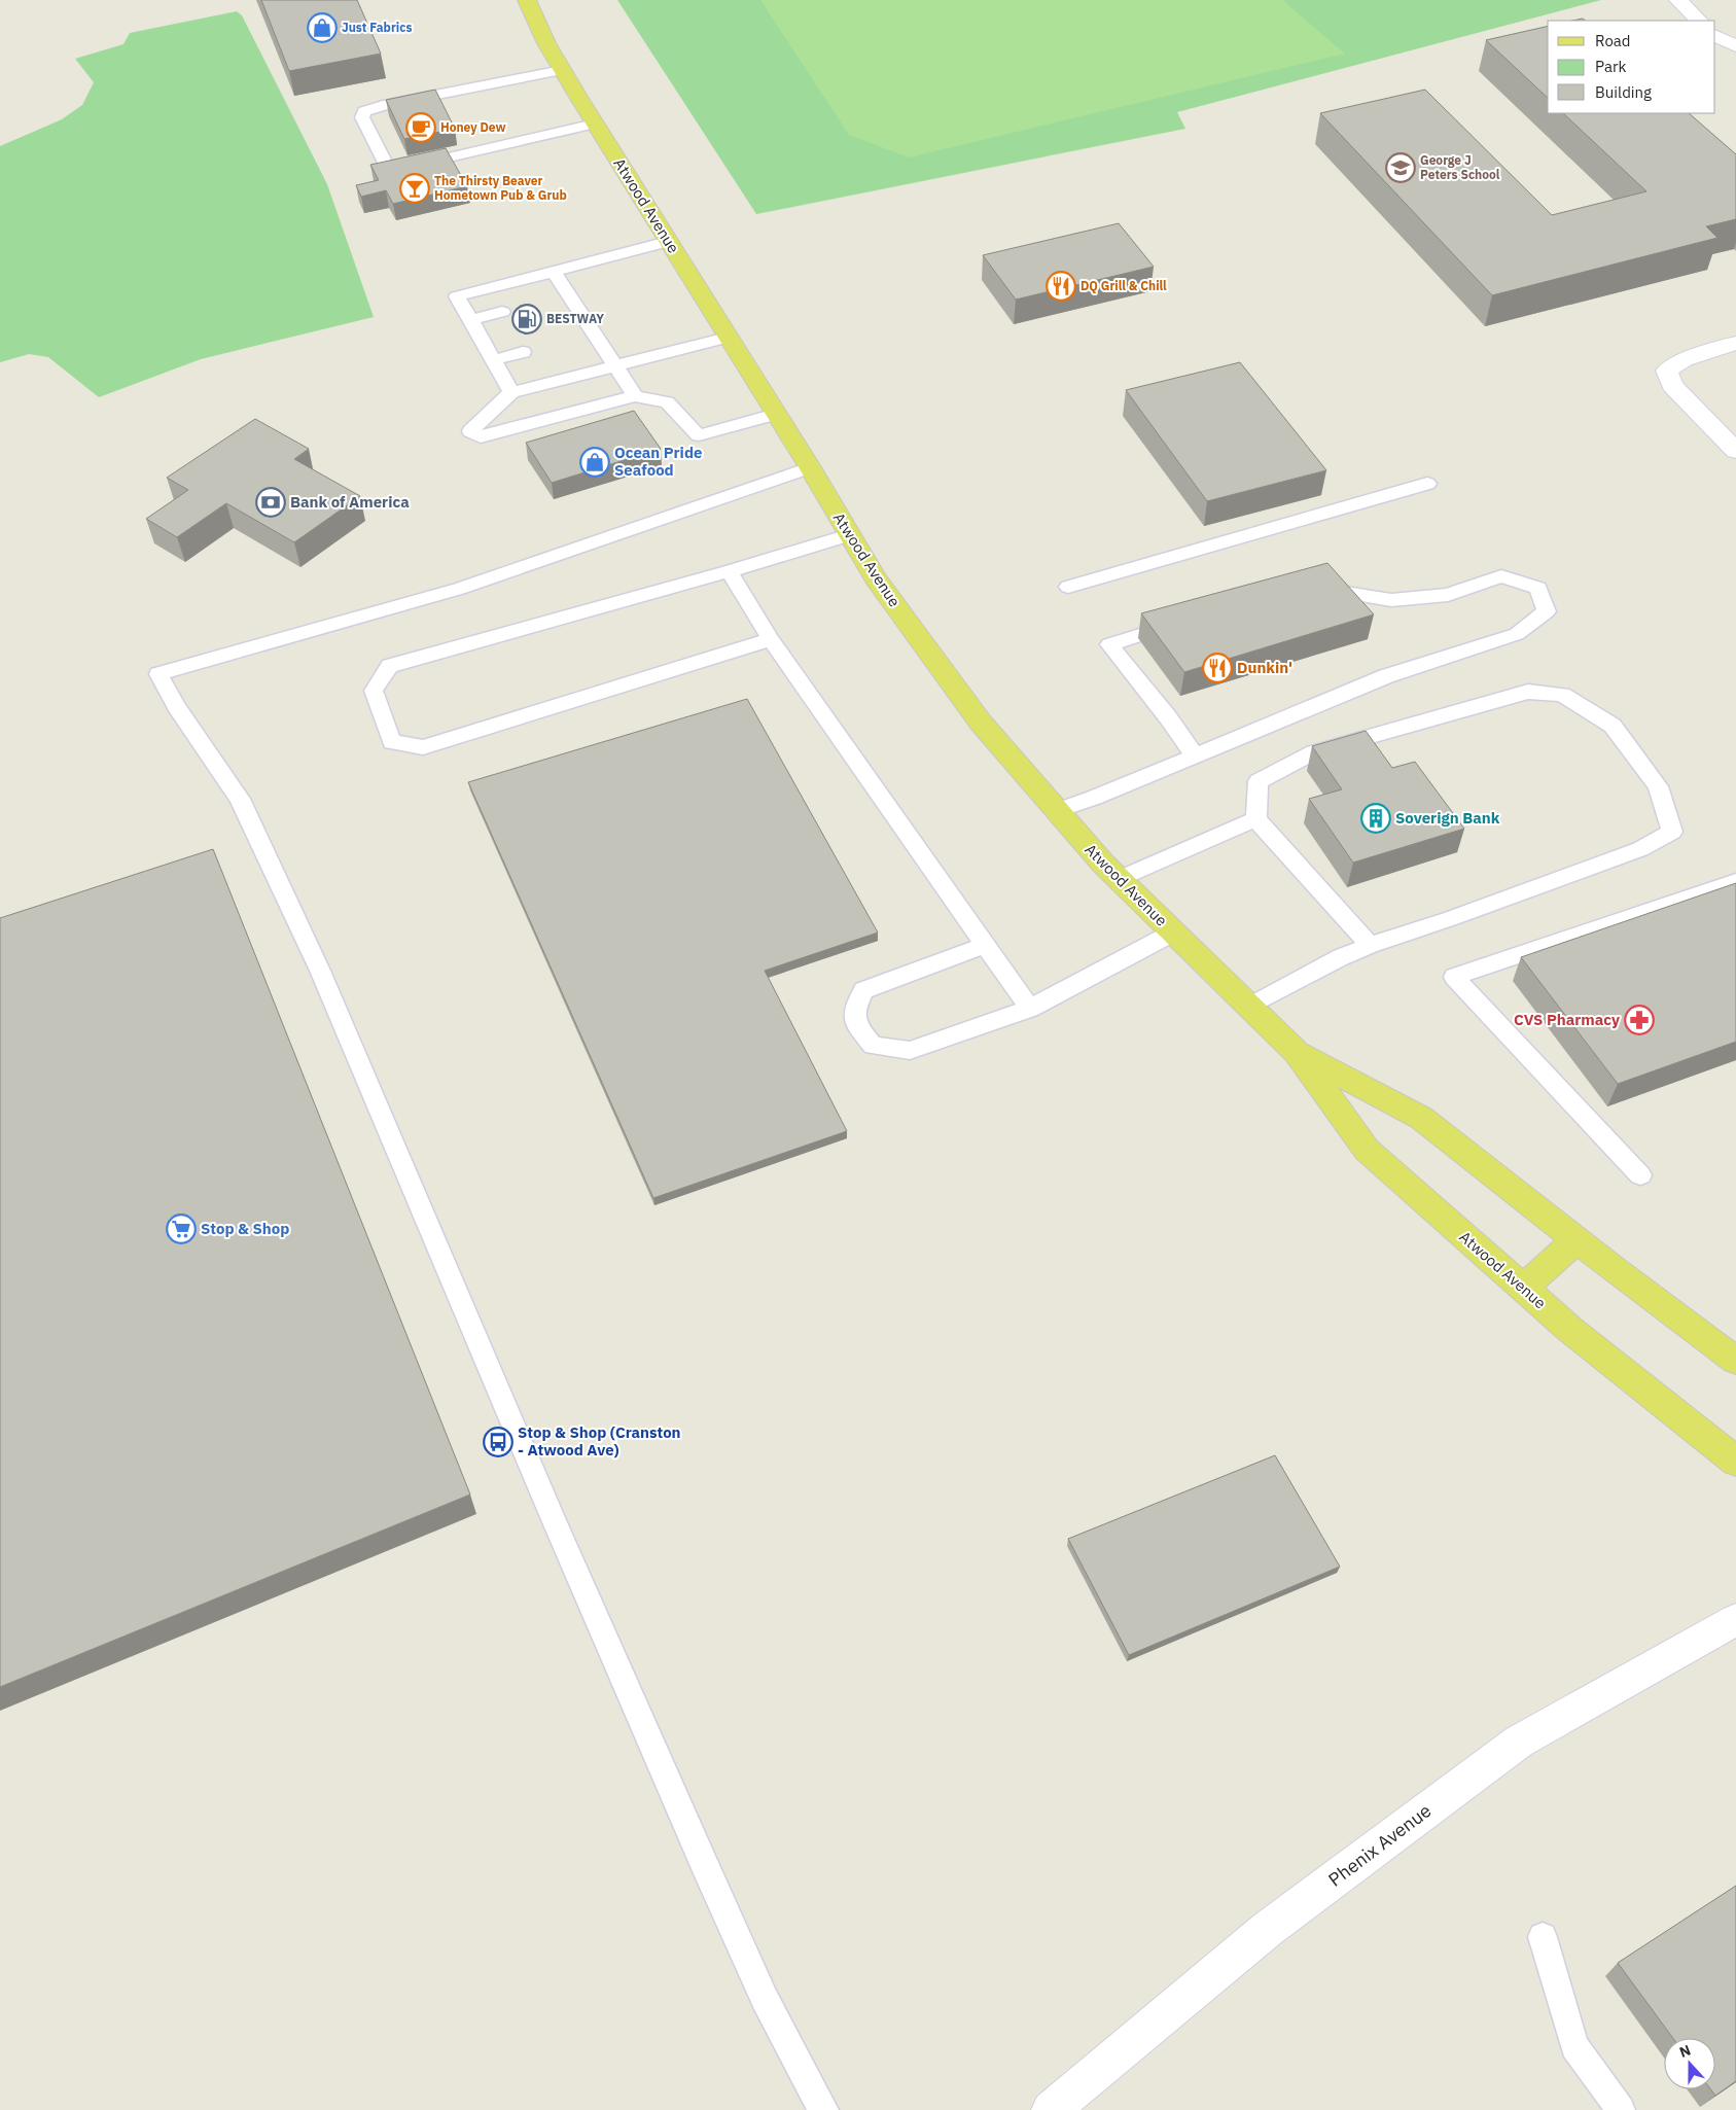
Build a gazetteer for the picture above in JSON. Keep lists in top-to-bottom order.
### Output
{
  "streets": {
    "main road": ["Atwood Avenue", "Phenix Avenue"]
  },
  "places": {
    "shop": ["Just Fabrics", "Ocean Pride Seafood"],
    "cafe": ["Honey Dew"],
    "school or university": ["George J Peters School"],
    "bar": ["The Thirsty Beaver Hometown Pub & Grub"],
    "restaurant": ["DQ Grill & Chill", "Dunkin'"],
    "fuel station": ["BESTWAY"],
    "bank": ["Bank of America"],
    "building": ["Soverign Bank"],
    "pharmacy": ["CVS Pharmacy"],
    "supermarket": ["Stop & Shop"],
    "bus stop": ["Stop & Shop (Cranston - Atwood Ave)"]
  },
  "legend": ["Road", "Park", "Building"],
  "north": "top"
}
